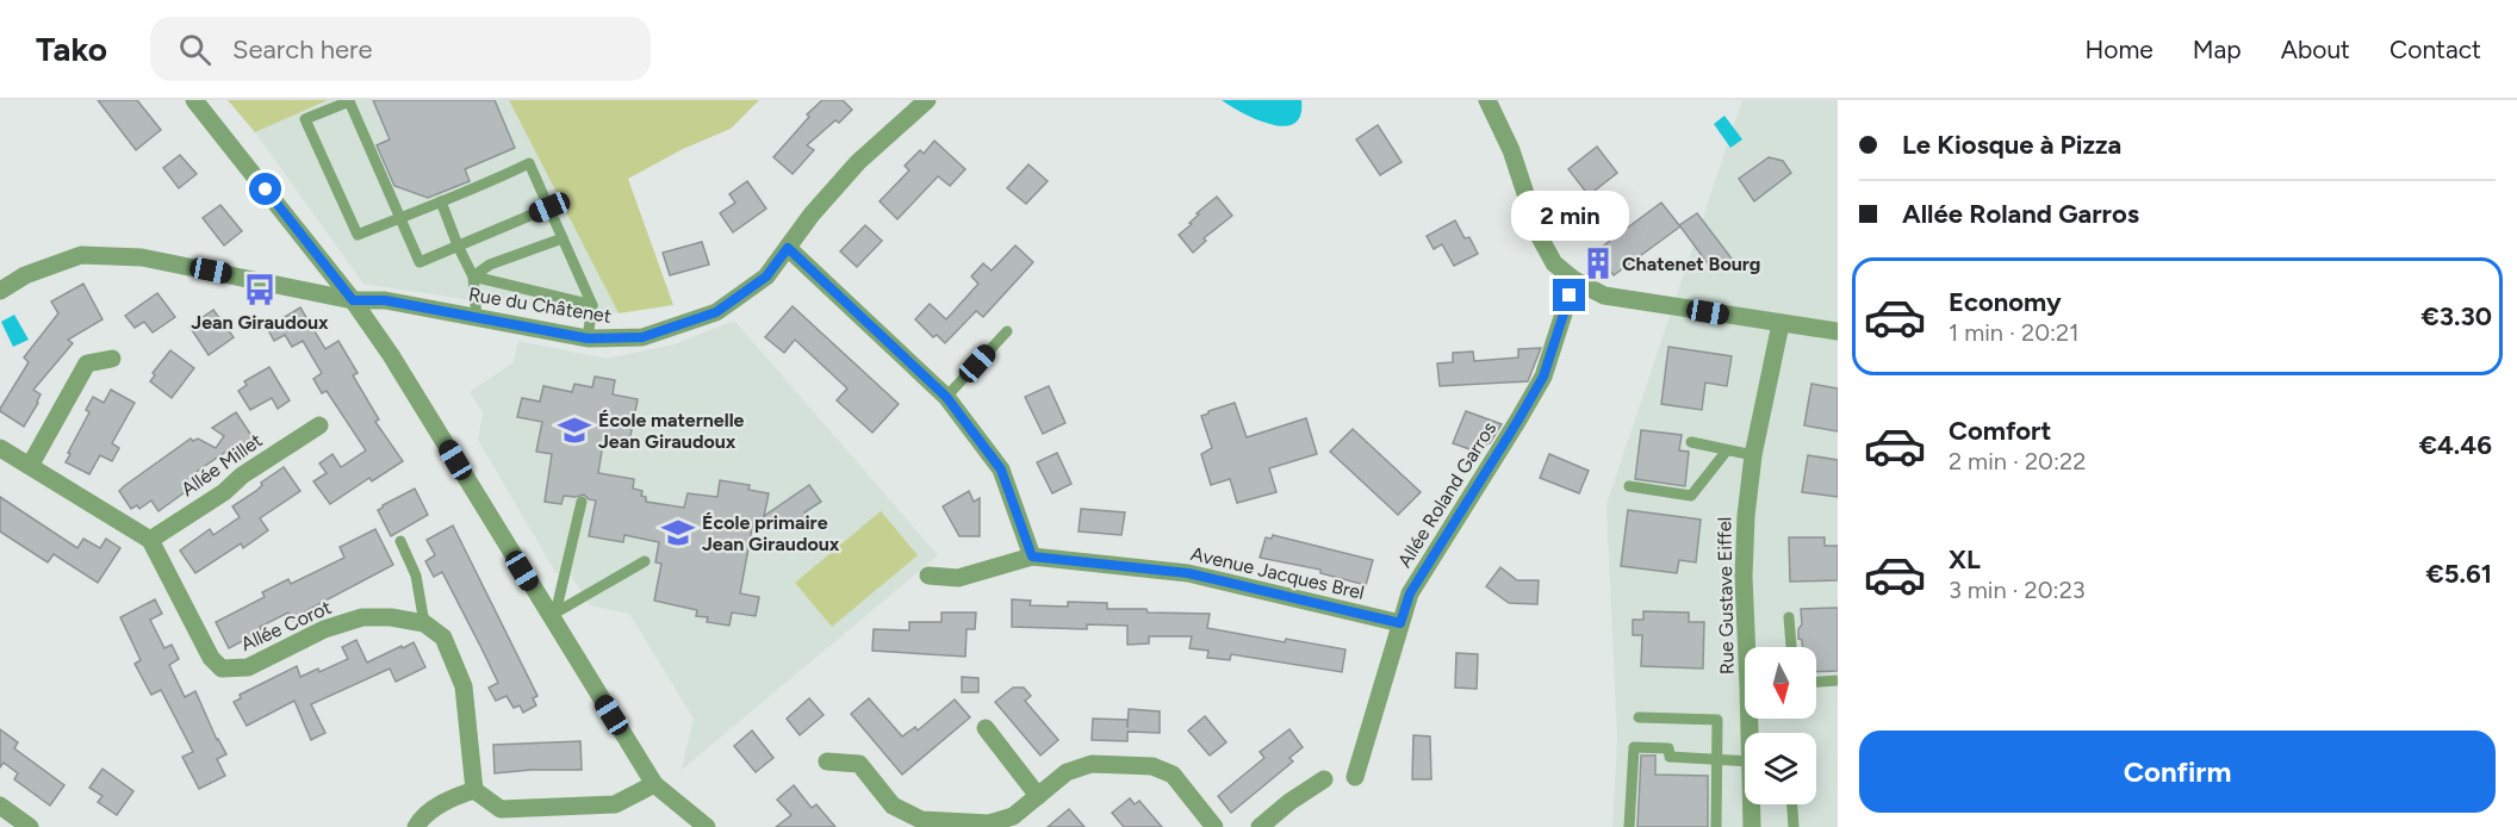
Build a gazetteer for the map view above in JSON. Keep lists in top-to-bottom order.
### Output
{
  "streets": {
    "street": [
      "Rue du Châtenet",
      "Allée Millet",
      "Allée Roland Garros",
      "Avenue Jacques Brel",
      "Rue Gustave Eiffel",
      "Allée Corot"
    ]
  },
  "crossings": [
    ["Allée Millet", "Allée Corot"],
    ["Allée Roland Garros", "Avenue Jacques Brel"]
  ],
  "places": {
    "building": ["Chatenet Bourg"],
    "bus stop": ["Jean Giraudoux"],
    "school or university": ["École maternelle Jean Giraudoux", "École primaire Jean Giraudoux"]
  },
  "north": "bottom",
  "page": {
    "header": "Tako",
    "search": "Search here",
    "nav": [
      "Home",
      "Map",
      "About",
      "Contact"
    ],
    "banner": ["Le Kiosque à Pizza", "Allée Roland Garros"],
    "bubble": "2 min",
    "list": [
      {
        "name": "Economy",
        "note": "1 min · 20:21",
        "value": "€3.30"
      },
      {
        "name": "Comfort",
        "note": "2 min · 20:22",
        "value": "€4.46"
      },
      {
        "name": "XL",
        "note": "3 min · 20:23",
        "value": "€5.61"
      }
    ],
    "buttons": "Confirm"
  }
}
